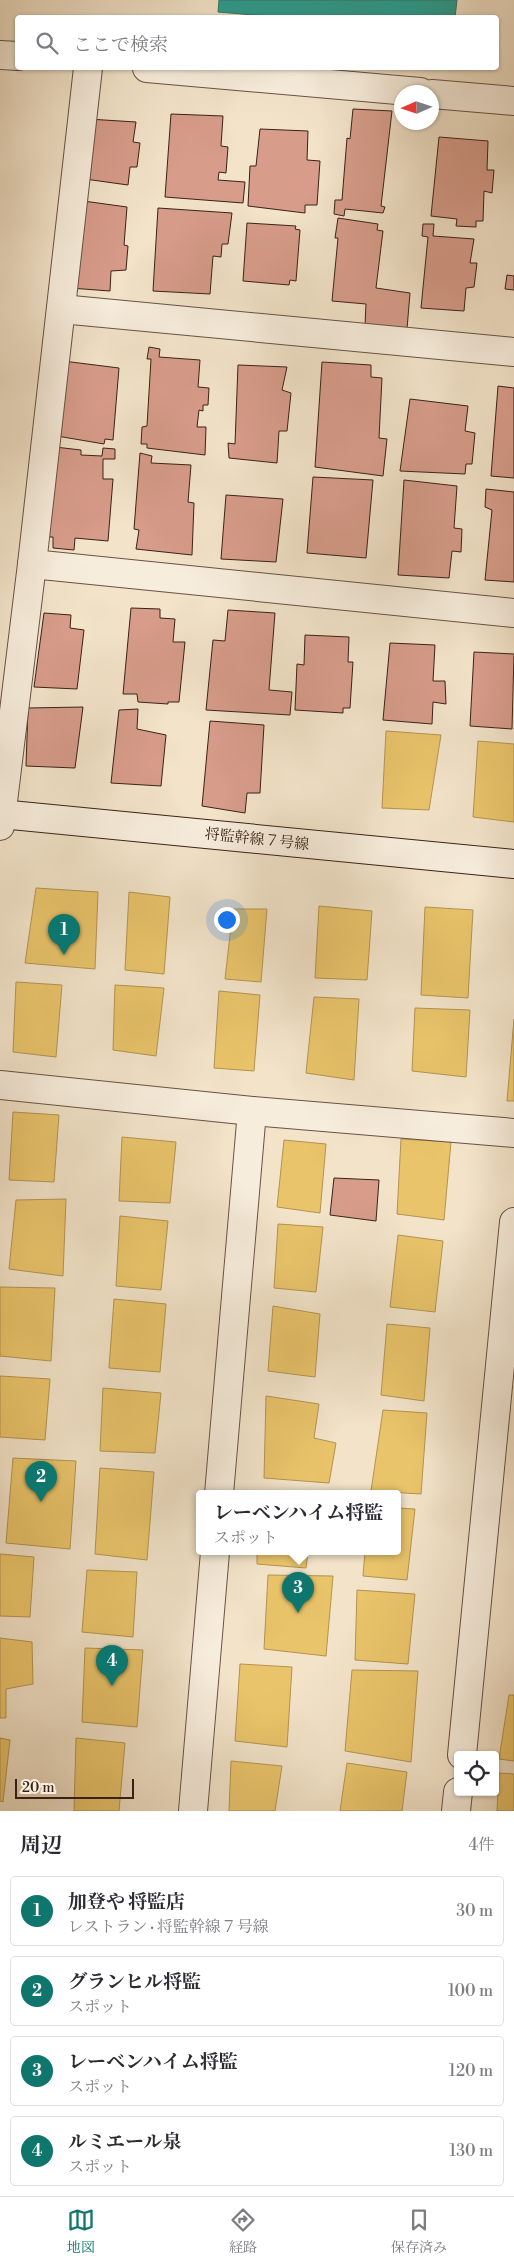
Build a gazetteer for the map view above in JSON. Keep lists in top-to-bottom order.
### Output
{
  "streets": {
    "street": ["将監幹線７号線"]
  },
  "scale_bar": "20 m",
  "north": "left",
  "page": {
    "search": "ここで検索",
    "pins": [
      "1",
      "2",
      "3",
      "4"
    ],
    "popup": ["レーベンハイム将監", "スポット"],
    "scale": "20 m",
    "heading": ["周辺", "4件"],
    "list": [
      {
        "mark": "1",
        "name": "加登や 将監店",
        "note": "レストラン · 将監幹線７号線",
        "value": "30 m"
      },
      {
        "mark": "2",
        "name": "グランヒル将監",
        "note": "スポット",
        "value": "100 m"
      },
      {
        "mark": "3",
        "name": "レーベンハイム将監",
        "note": "スポット",
        "value": "120 m"
      },
      {
        "mark": "4",
        "name": "ルミエール泉",
        "note": "スポット",
        "value": "130 m"
      }
    ],
    "nav": ["地図", "経路", "保存済み"]
  }
}
